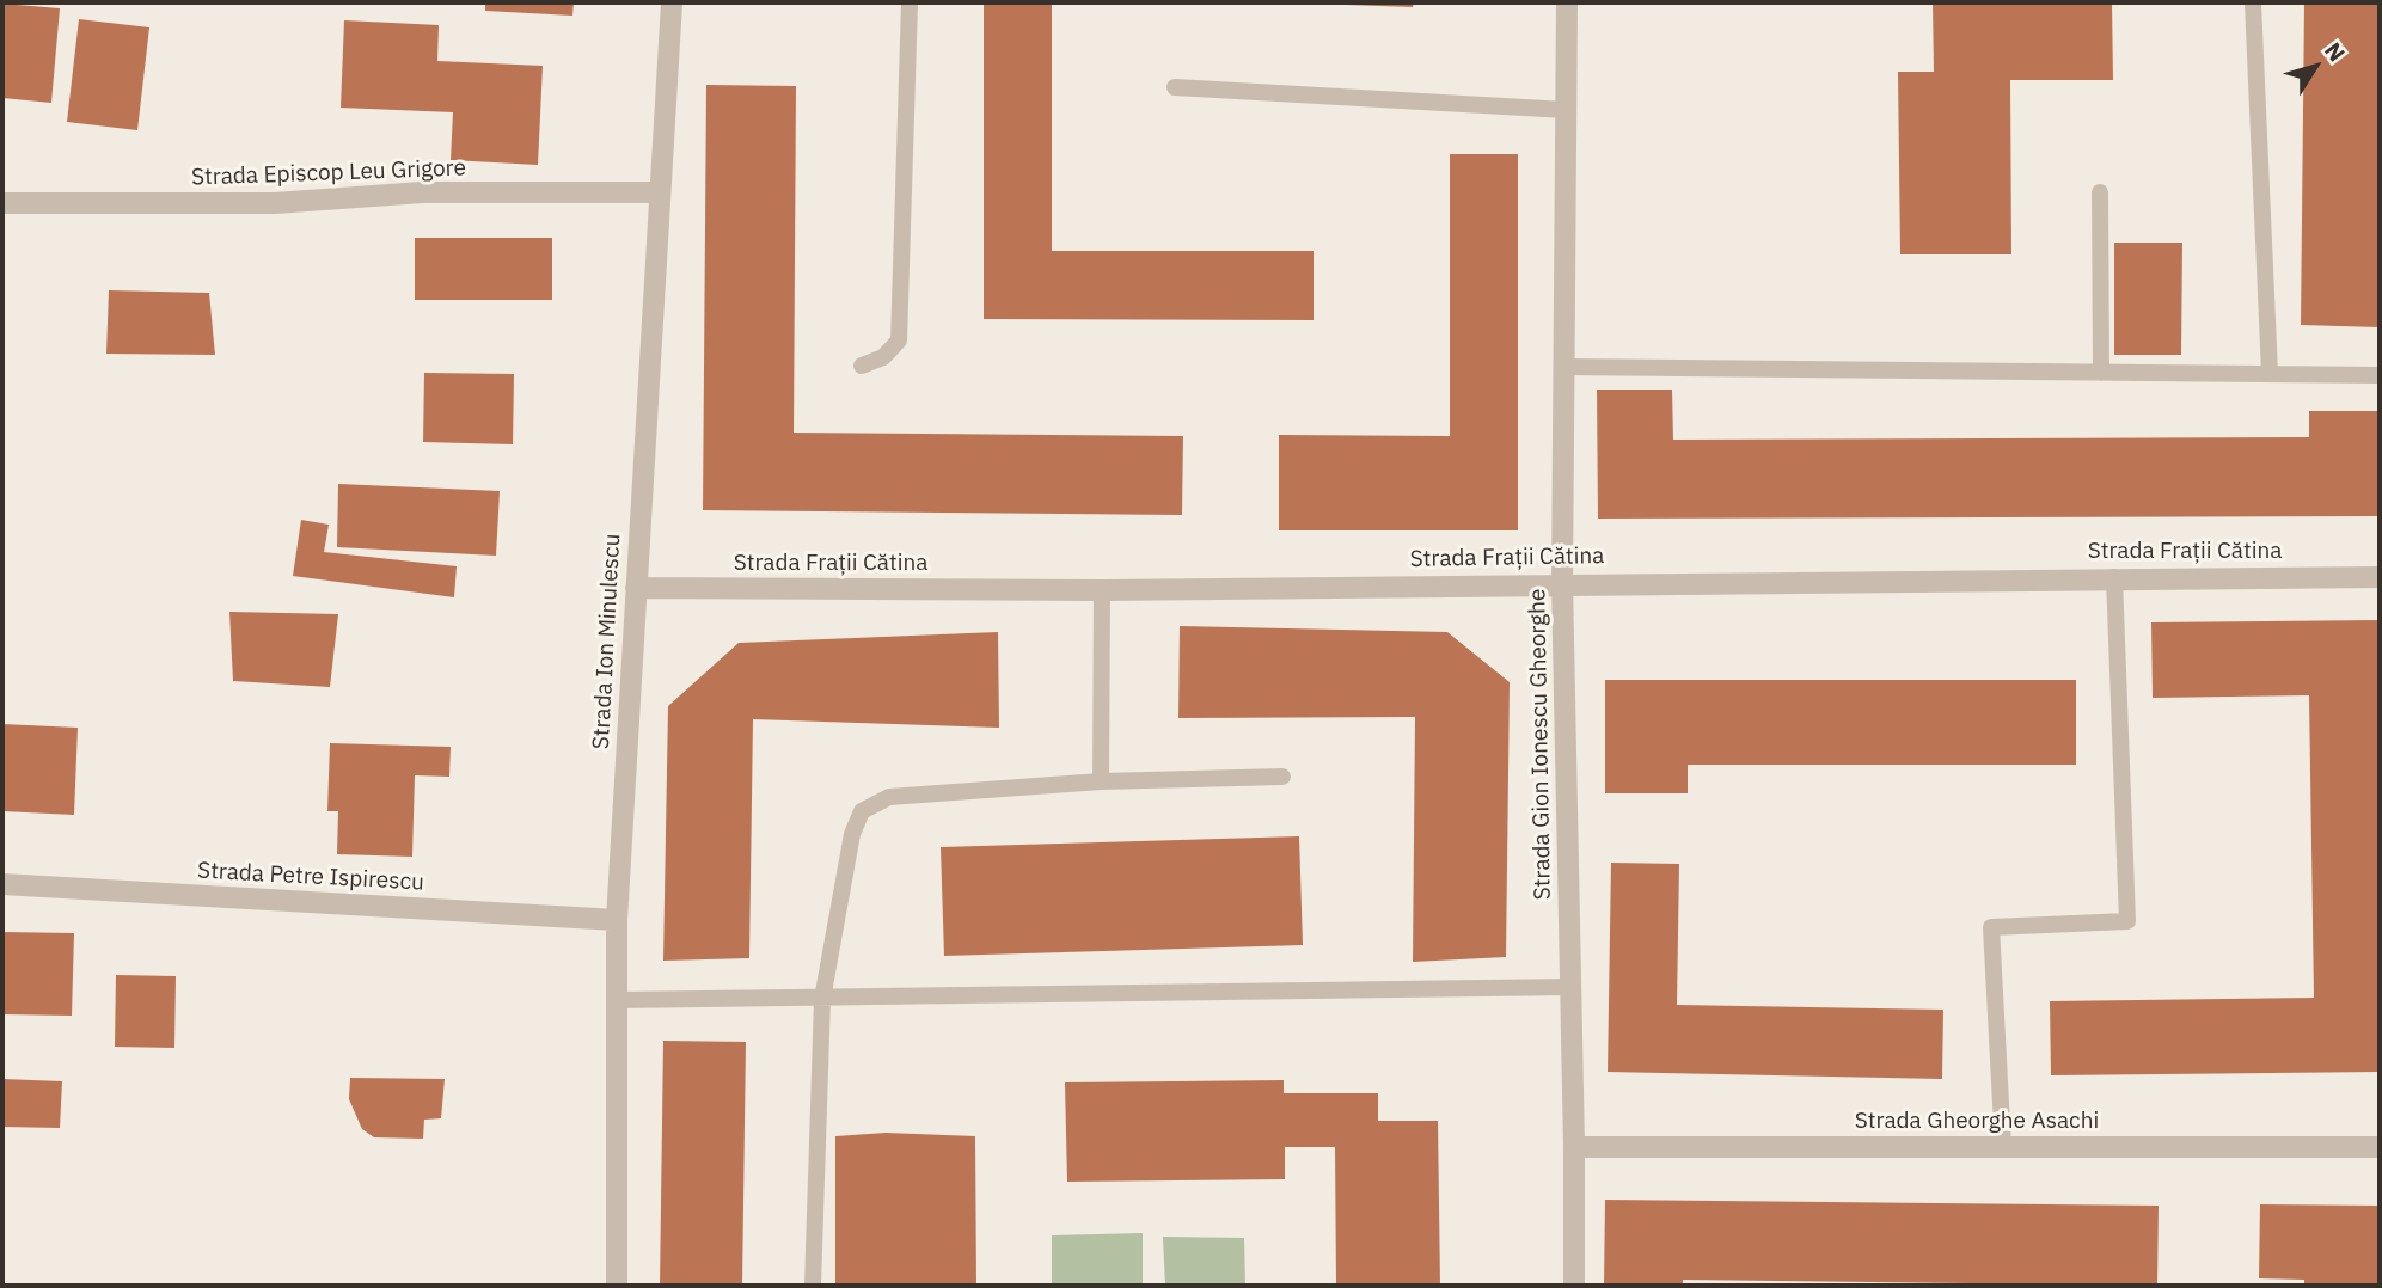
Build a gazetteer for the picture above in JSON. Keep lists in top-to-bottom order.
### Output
{
  "streets": {
    "street": [
      "Strada Episcop Leu Grigore",
      "Strada Frații Cătina",
      "Strada Ion Minulescu",
      "Strada Gion Ionescu Gheorghe",
      "Strada Petre Ispirescu",
      "Strada Gheorghe Asachi"
    ]
  },
  "crossings": [
    ["Strada Episcop Leu Grigore", "Strada Ion Minulescu"],
    ["Strada Frații Cătina", "Strada Ion Minulescu"],
    ["Strada Frații Cătina", "Strada Gion Ionescu Gheorghe"],
    ["Strada Ion Minulescu", "Strada Petre Ispirescu"],
    ["Strada Gion Ionescu Gheorghe", "Strada Gheorghe Asachi"]
  ],
  "north": "top right"
}
